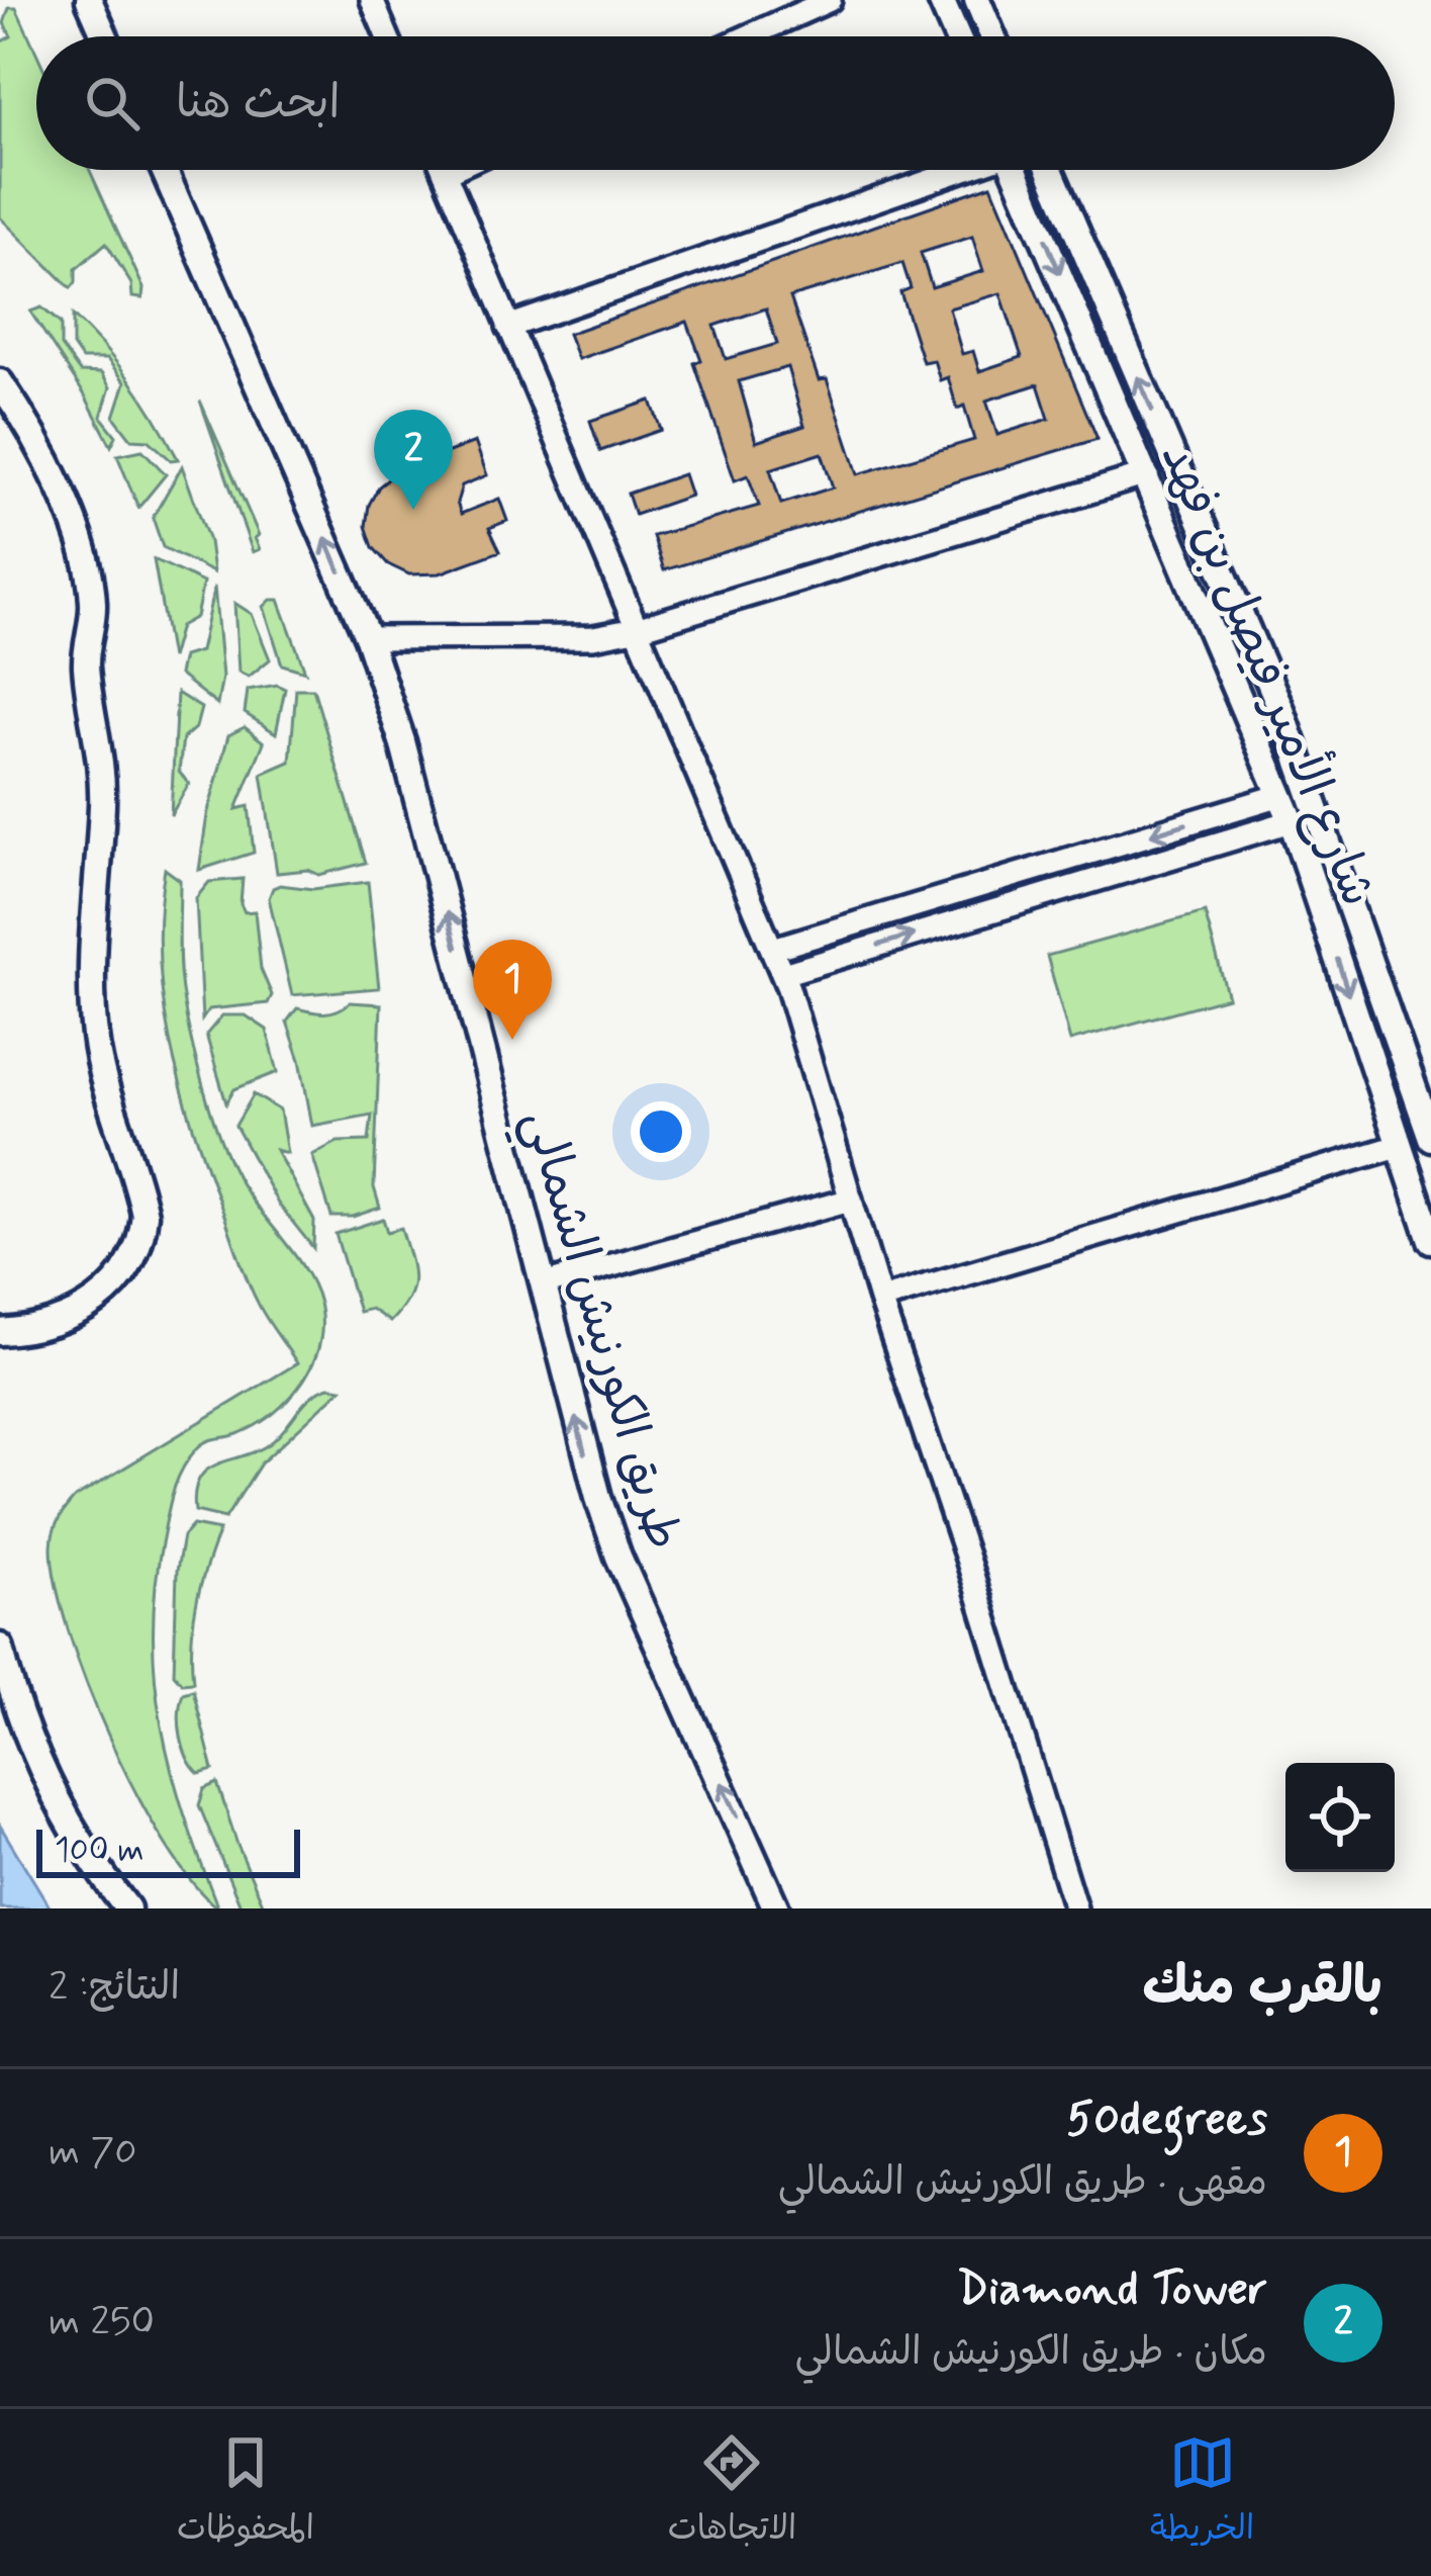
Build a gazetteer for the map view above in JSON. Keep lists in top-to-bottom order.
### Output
{
  "streets": {
    "main road": ["شارع الأمير فيصل بن فهد", "طريق الكورنيش الشمالي"]
  },
  "one_way": ["طريق الكورنيش الشمالي"],
  "scale_bar": "100 m",
  "page": {
    "search": "ابحث هنا",
    "pins": ["2", "1"],
    "scale": "100 m",
    "heading": ["بالقرب منك", "النتائج: 2"],
    "list": [
      {
        "mark": "1",
        "name": "50degrees",
        "note": "مقهى · طريق الكورنيش الشمالي",
        "value": "70 m"
      },
      {
        "mark": "2",
        "name": "Diamond Tower",
        "note": "مكان · طريق الكورنيش الشمالي",
        "value": "250 m"
      }
    ],
    "nav": ["الخريطة", "الاتجاهات", "المحفوظات"]
  }
}
